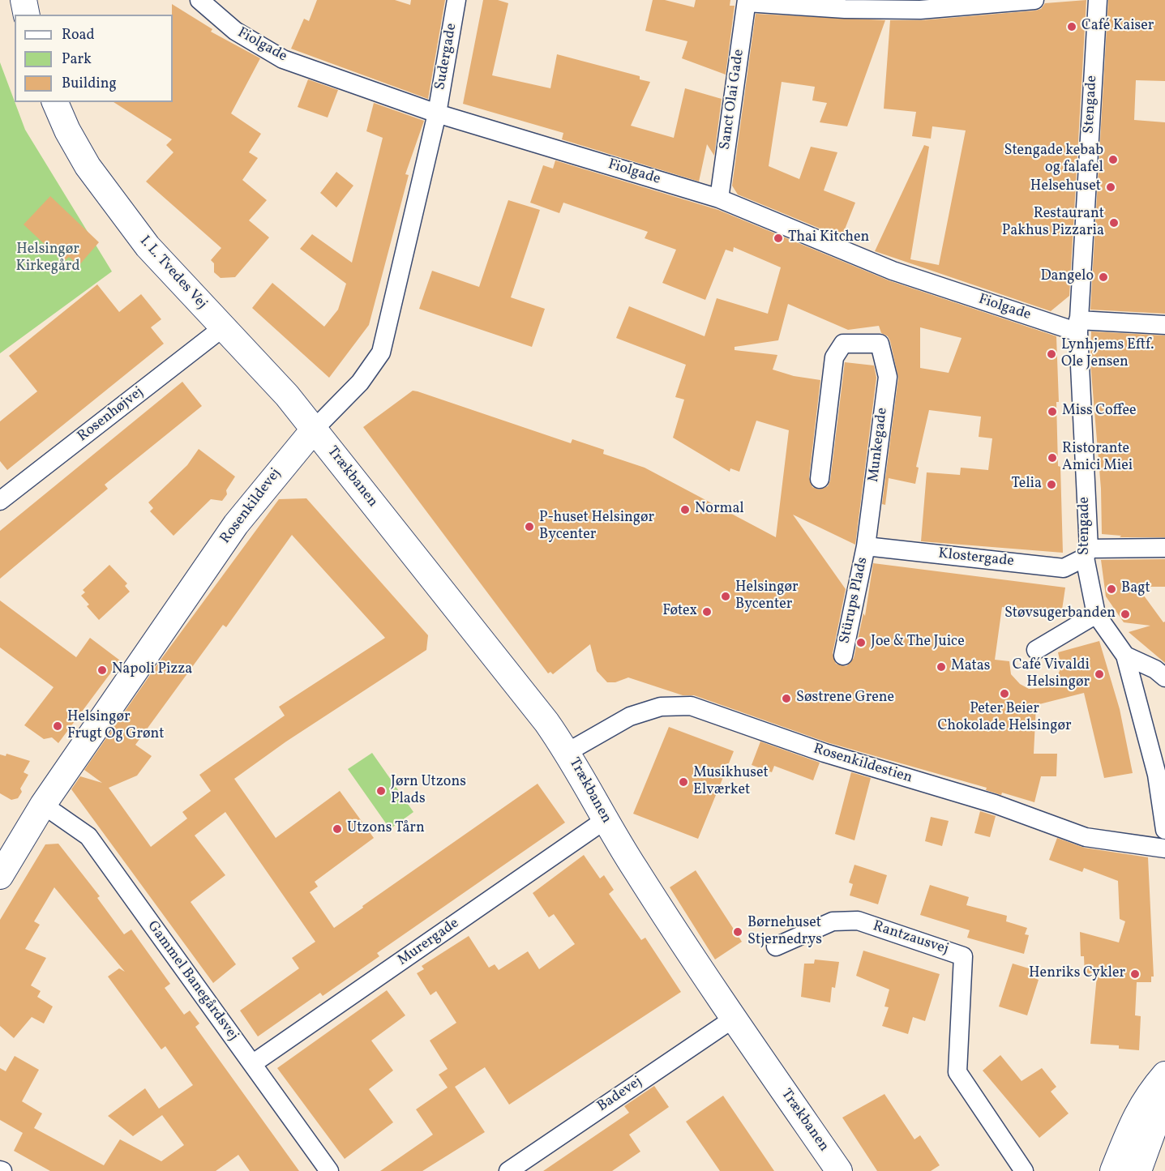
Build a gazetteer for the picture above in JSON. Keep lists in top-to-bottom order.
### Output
{
  "streets": {
    "main road": ["I. L. Tvedes Vej", "Trækbanen", "Rosenkildevej"],
    "street": [
      "Fiolgade",
      "Sudergade",
      "Sanct Olai Gade",
      "Stengade",
      "Rosenhøjvej",
      "Munkegade",
      "Klostergade",
      "Stürups Plads",
      "Rosenkildestien",
      "Rantzausvej",
      "Murergade",
      "Gammel Banegårdsvej",
      "Badevej"
    ]
  },
  "crossings": [
    ["Fiolgade", "Sudergade"],
    ["Fiolgade", "Sanct Olai Gade"],
    ["Fiolgade", "Stengade"],
    ["Fiolgade", "Rosenkildevej"],
    ["Sudergade", "Rosenkildevej"],
    ["Stengade", "Klostergade"],
    ["I. L. Tvedes Vej", "Rosenhøjvej"],
    ["I. L. Tvedes Vej", "Trækbanen"],
    ["I. L. Tvedes Vej", "Rosenkildevej"],
    ["Munkegade", "Klostergade"],
    ["Munkegade", "Stürups Plads"],
    ["Trækbanen", "Rosenkildevej"],
    ["Trækbanen", "Rosenkildestien"],
    ["Trækbanen", "Murergade"],
    ["Trækbanen", "Badevej"],
    ["Rosenkildevej", "Gammel Banegårdsvej"],
    ["Klostergade", "Stürups Plads"],
    ["Murergade", "Gammel Banegårdsvej"]
  ],
  "parks": ["Helsingør Kirkegård"],
  "places": [
    "Café Kaiser",
    "Stengade kebab og falafel",
    "Helsehuset",
    "Restaurant Pakhus Pizzaria",
    "Thai Kitchen",
    "Dangelo",
    "Lynhjems Eftf. Ole Jensen",
    "Miss Coffee",
    "Ristorante Amici Miei",
    "Telia",
    "Normal",
    "P-huset Helsingør Bycenter",
    "Bagt",
    "Helsingør Bycenter",
    "Føtex",
    "Støvsugerbanden",
    "Joe & The Juice",
    "Matas",
    "Napoli Pizza",
    "Café Vivaldi Helsingør",
    "Peter Beier Chokolade Helsingør",
    "Søstrene Grene",
    "Helsingør Frugt Og Grønt",
    "Musikhuset Elværket",
    "Jørn Utzons Plads",
    "Utzons Tårn",
    "Børnehuset Stjernedrys",
    "Henriks Cykler"
  ],
  "legend": ["Road", "Park", "Building"]
}
